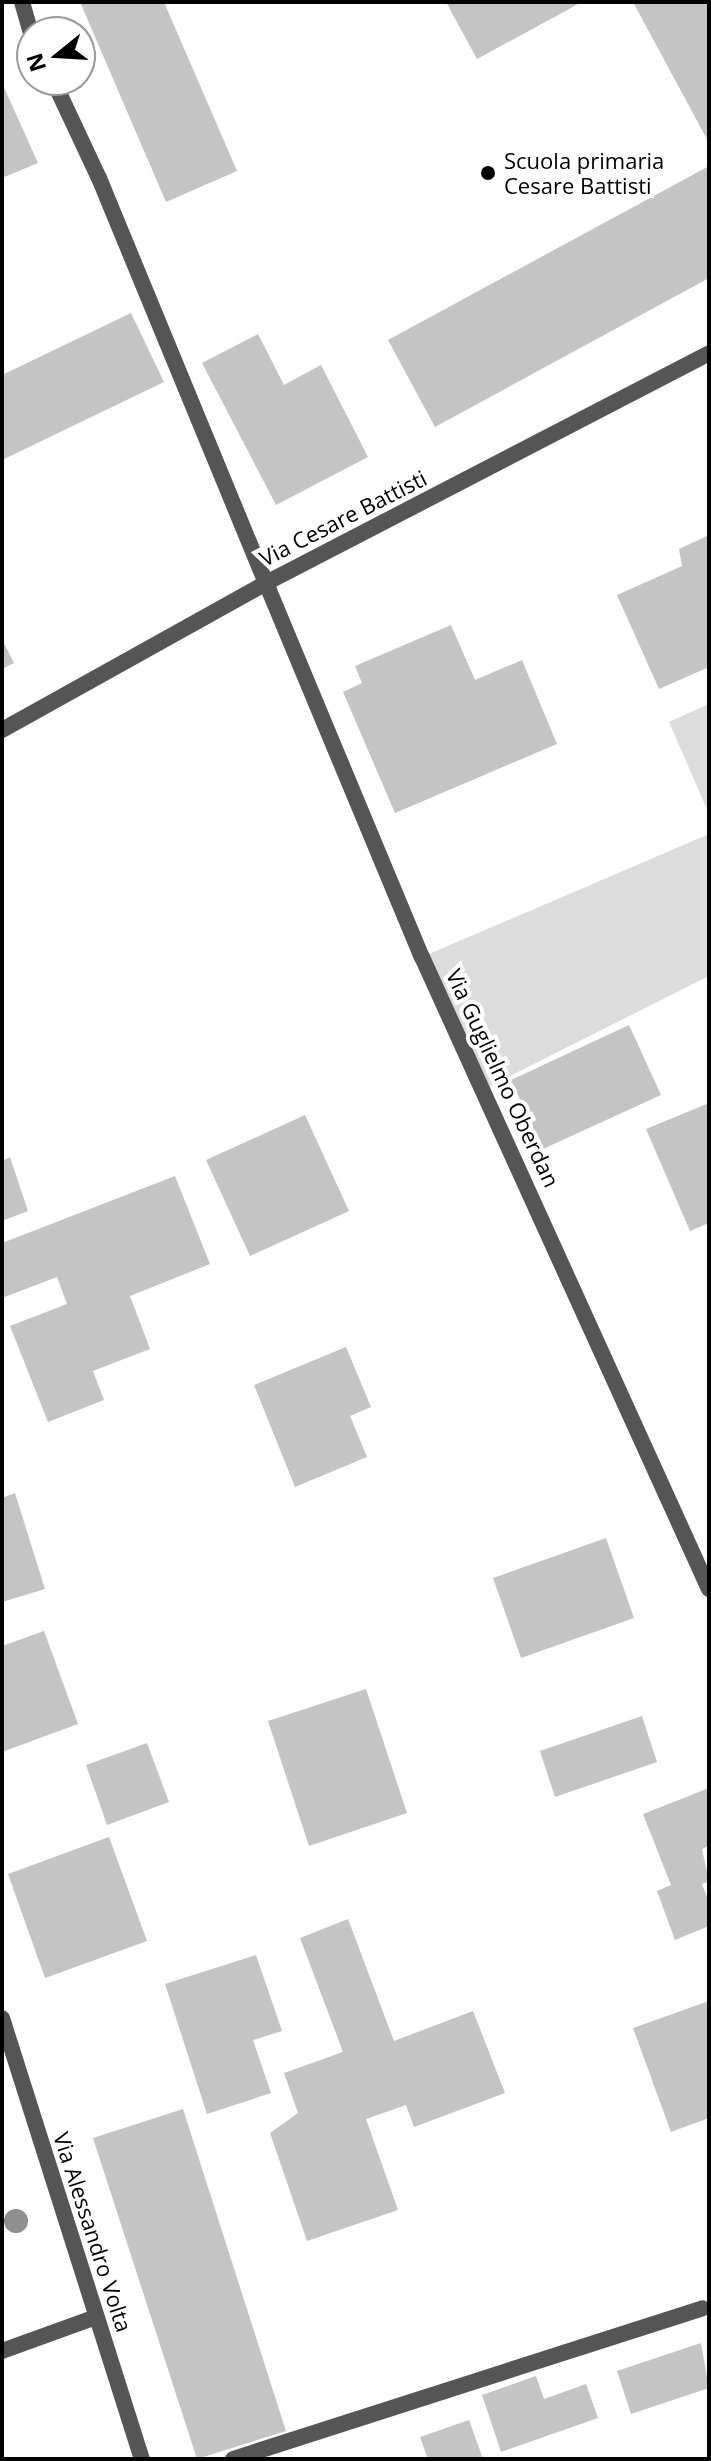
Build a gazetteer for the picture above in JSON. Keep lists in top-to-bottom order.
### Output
{
  "streets": {
    "street": ["Via Cesare Battisti", "Via Guglielmo Oberdan", "Via Alessandro Volta"]
  },
  "crossings": [
    ["Via Cesare Battisti", "Via Guglielmo Oberdan"]
  ],
  "places": ["Scuola primaria Cesare Battisti"],
  "north": "left"
}
